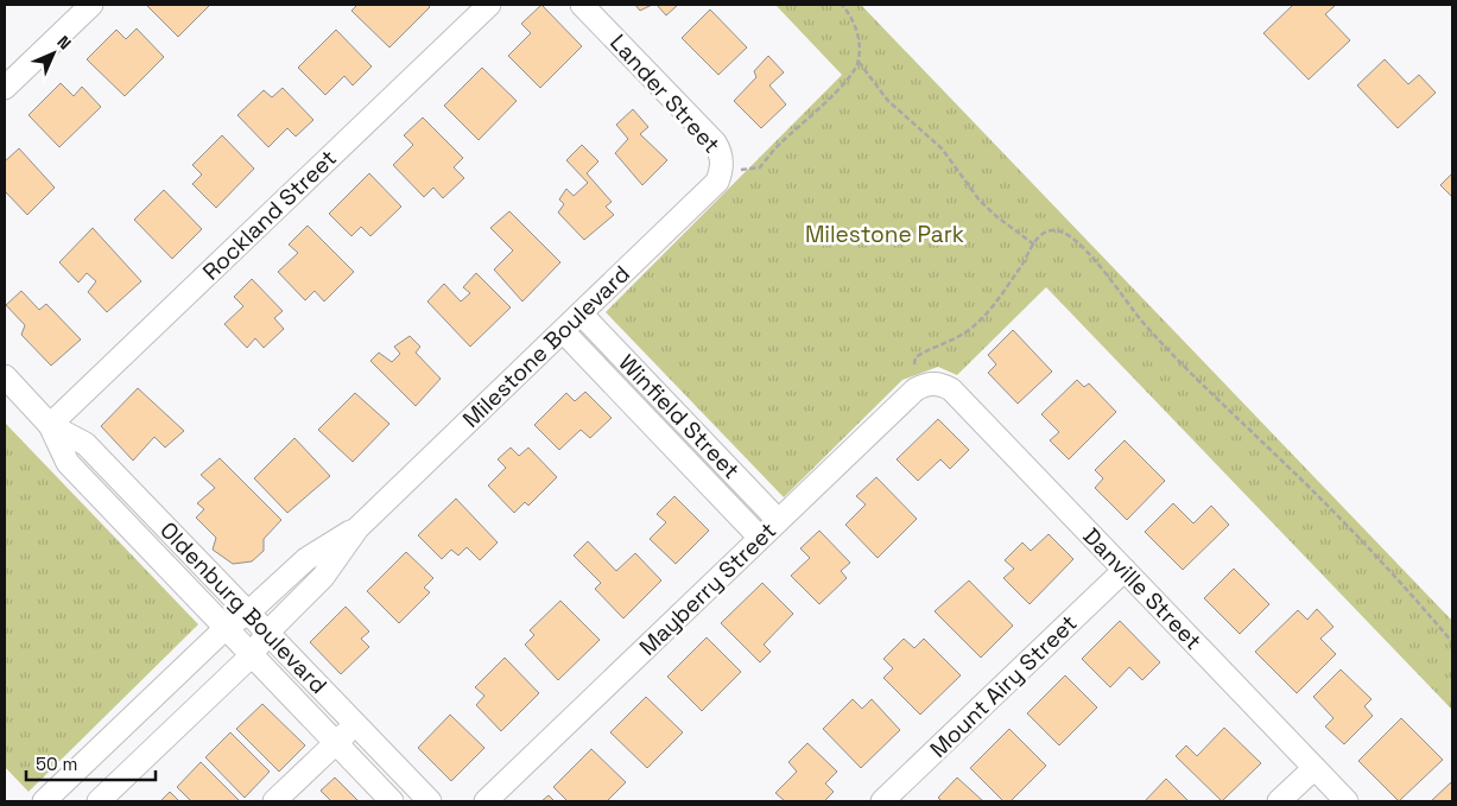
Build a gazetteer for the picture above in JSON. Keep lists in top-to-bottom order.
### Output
{
  "streets": {
    "street": [
      "Lander Street",
      "Rockland Street",
      "Milestone Boulevard",
      "Winfield Street",
      "Mayberry Street",
      "Danville Street",
      "Oldenburg Boulevard",
      "Mount Airy Street"
    ]
  },
  "crossings": [
    ["Lander Street", "Milestone Boulevard"],
    ["Rockland Street", "Oldenburg Boulevard"],
    ["Milestone Boulevard", "Winfield Street"],
    ["Milestone Boulevard", "Oldenburg Boulevard"],
    ["Winfield Street", "Mayberry Street"],
    ["Mayberry Street", "Danville Street"],
    ["Danville Street", "Mount Airy Street"]
  ],
  "parks": ["Milestone Park"],
  "scale_bar": "50 m",
  "north": "top right"
}
